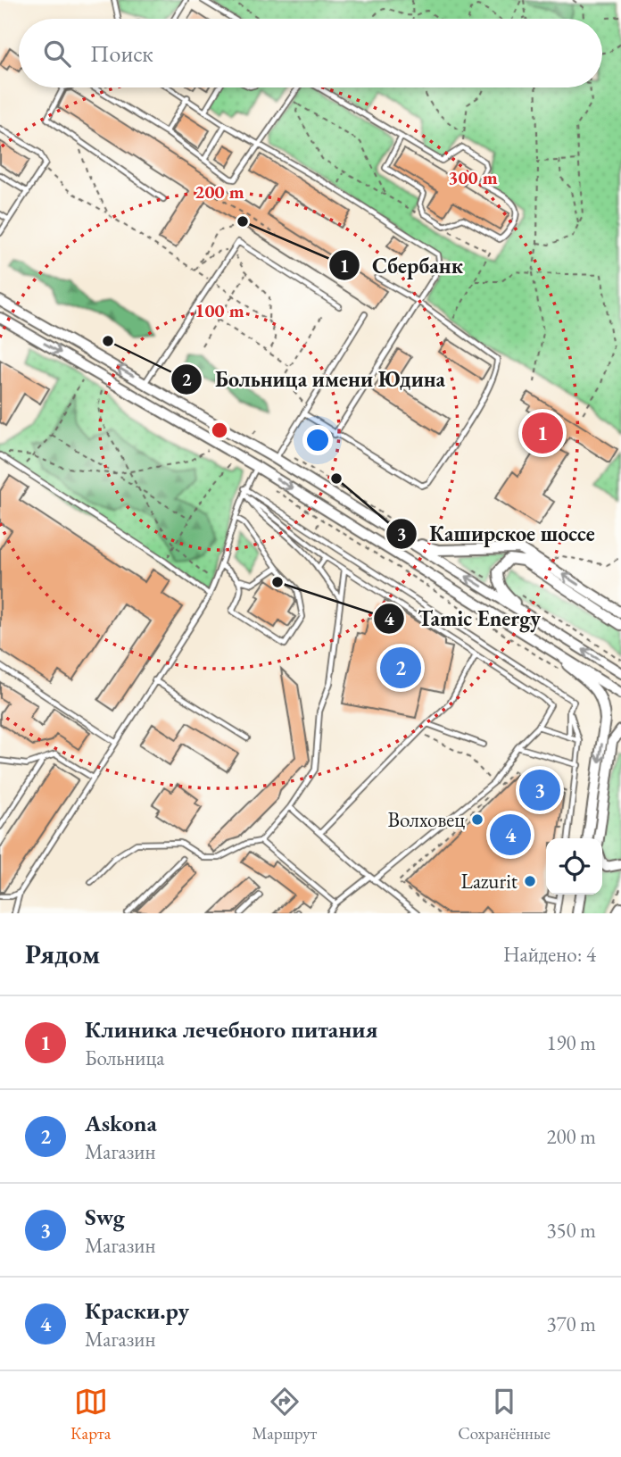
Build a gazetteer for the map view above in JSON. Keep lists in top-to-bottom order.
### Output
{
  "places": [
    "Сбербанк",
    "Больница имени Юдина",
    "Каширское шоссе",
    "Tamic Energy",
    "Волховец",
    "Lazurit"
  ],
  "page": {
    "search": "Поиск",
    "pins": [
      "1",
      "2",
      "3",
      "4"
    ],
    "heading": ["Рядом", "Найдено: 4"],
    "list": [
      {
        "mark": "1",
        "name": "Клиника лечебного питания",
        "note": "Больница",
        "value": "190 m"
      },
      {
        "mark": "2",
        "name": "Askona",
        "note": "Магазин",
        "value": "200 m"
      },
      {
        "mark": "3",
        "name": "Swg",
        "note": "Магазин",
        "value": "350 m"
      },
      {
        "mark": "4",
        "name": "Краски.ру",
        "note": "Магазин",
        "value": "370 m"
      }
    ],
    "nav": ["Карта", "Маршрут", "Сохранённые"]
  },
  "rings": ["300 m", "200 m", "100 m"]
}
